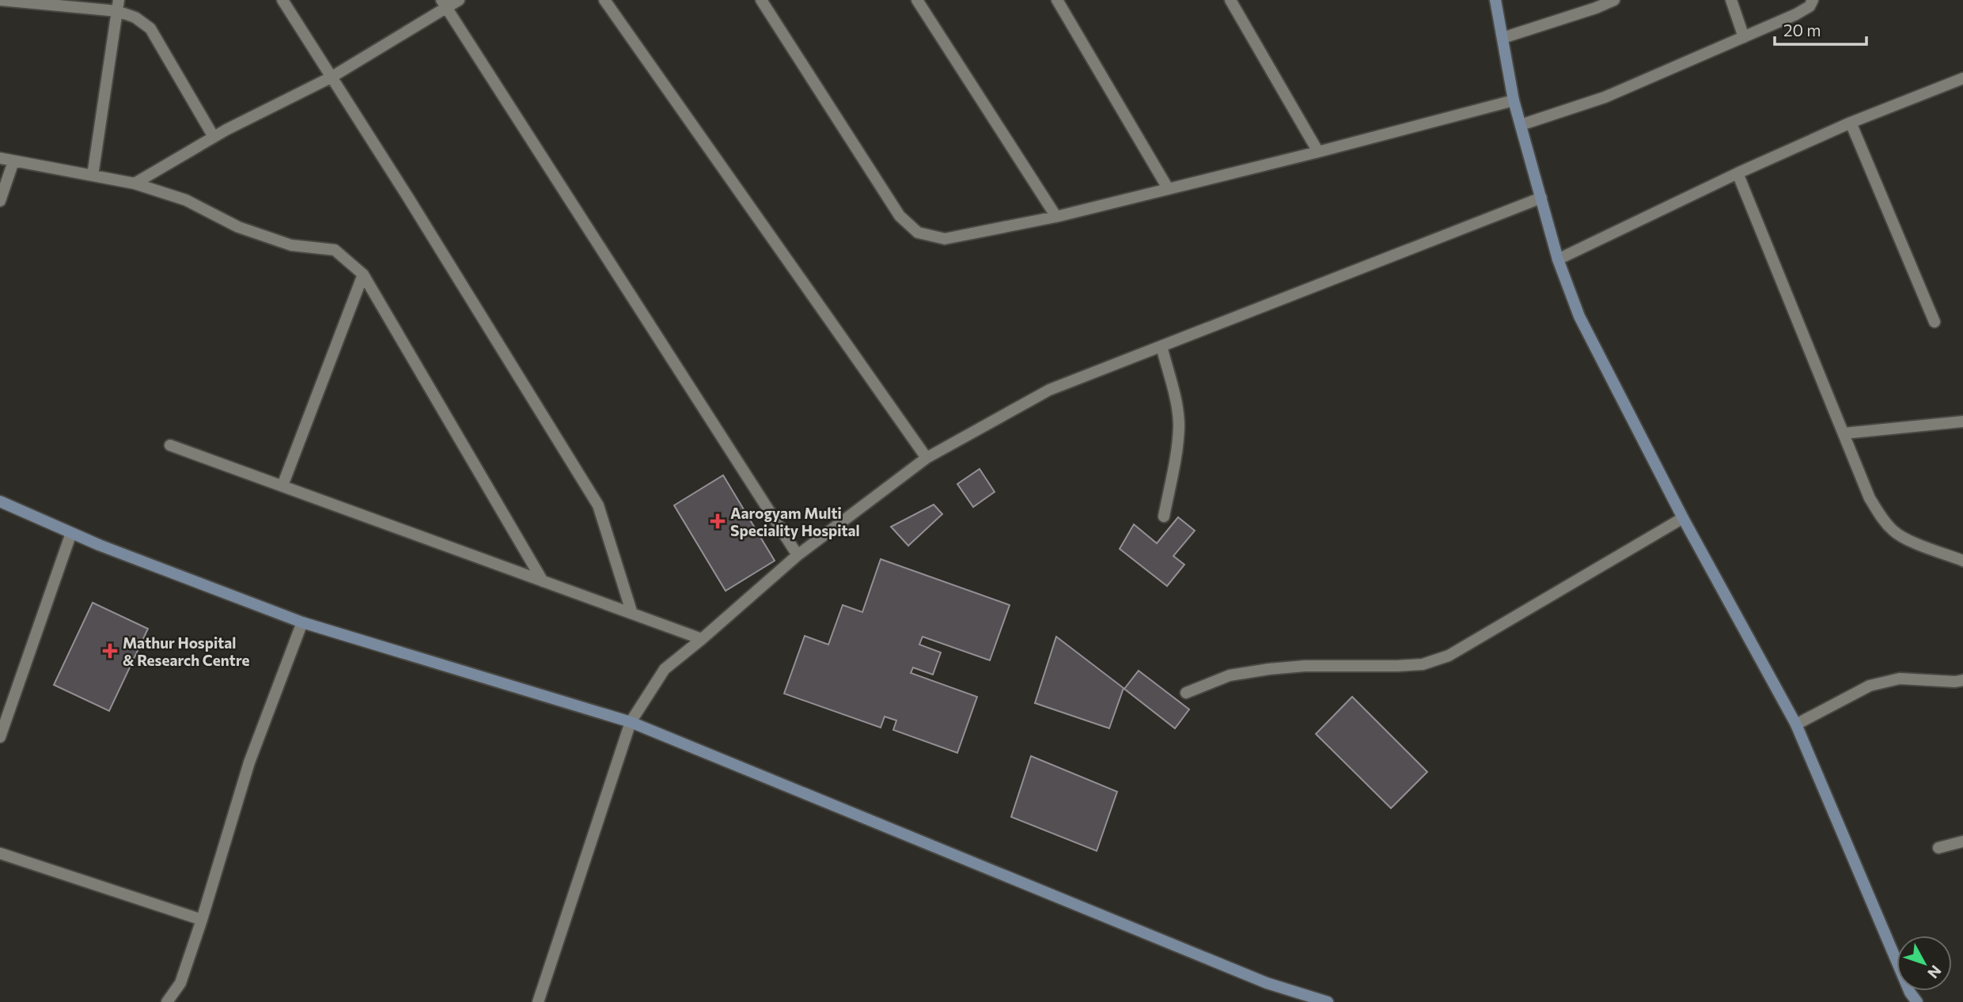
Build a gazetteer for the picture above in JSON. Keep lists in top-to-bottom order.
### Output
{
  "places": {
    "health": ["Aarogyam Multi Speciality Hospital", "Mathur Hospital & Research Centre"]
  },
  "scale_bar": "20 m",
  "north": "bottom right"
}
